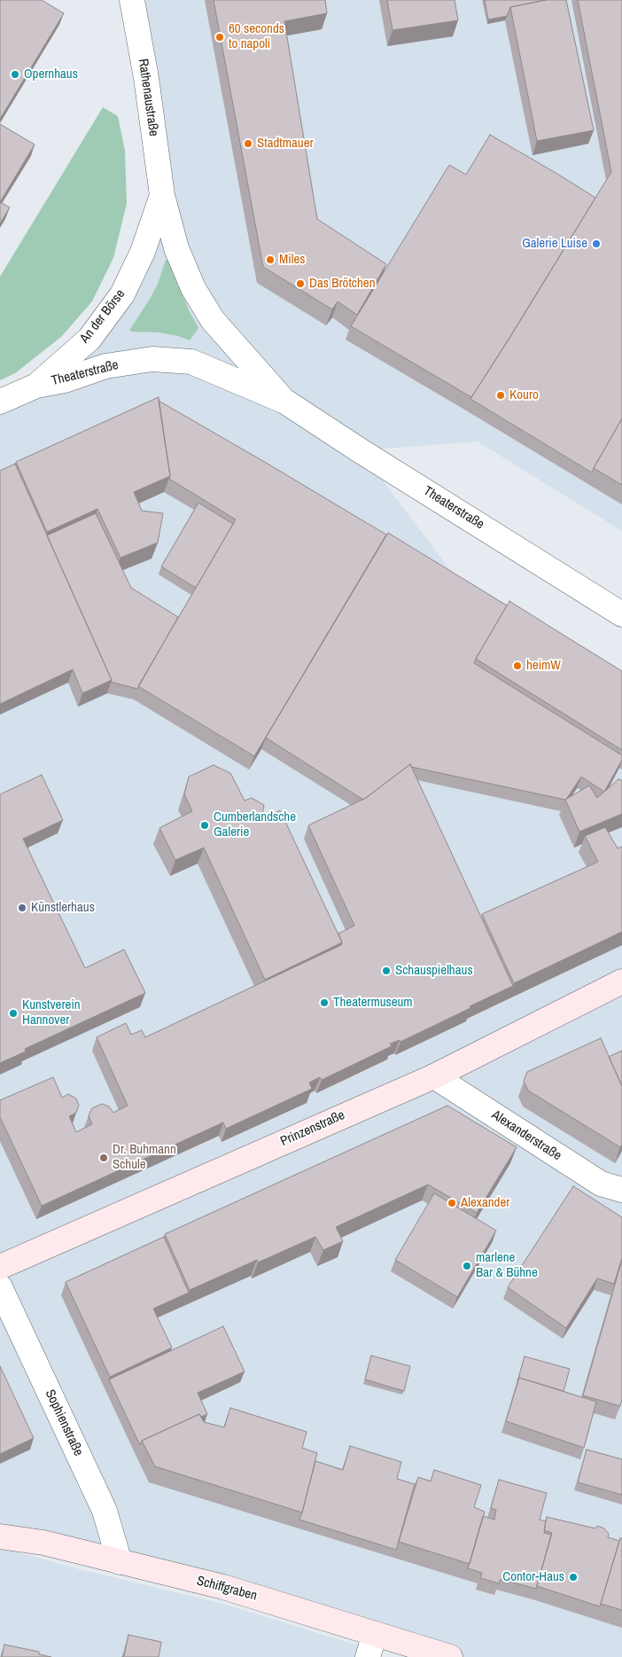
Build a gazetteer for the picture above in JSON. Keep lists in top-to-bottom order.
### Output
{
  "streets": {
    "street": [
      "Rathenaustraße",
      "An der Börse",
      "Theaterstraße",
      "Prinzenstraße",
      "Alexanderstraße",
      "Sophienstraße",
      "Schiffgraben"
    ]
  },
  "crossings": [
    ["Rathenaustraße", "An der Börse"],
    ["Rathenaustraße", "Theaterstraße"],
    ["An der Börse", "Theaterstraße"],
    ["Prinzenstraße", "Alexanderstraße"],
    ["Sophienstraße", "Schiffgraben"]
  ],
  "places": [
    "60 seconds to napoli",
    "Opernhaus",
    "Stadtmauer",
    "Galerie Luise",
    "Miles",
    "Das Brötchen",
    "Kouro",
    "heimW",
    "Cumberlandsche Galerie",
    "Künstlerhaus",
    "Schauspielhaus",
    "Theatermuseum",
    "Kunstverein Hannover",
    "Dr. Buhmann Schule",
    "Alexander",
    "marlene Bar & Bühne",
    "Contor-Haus"
  ]
}
